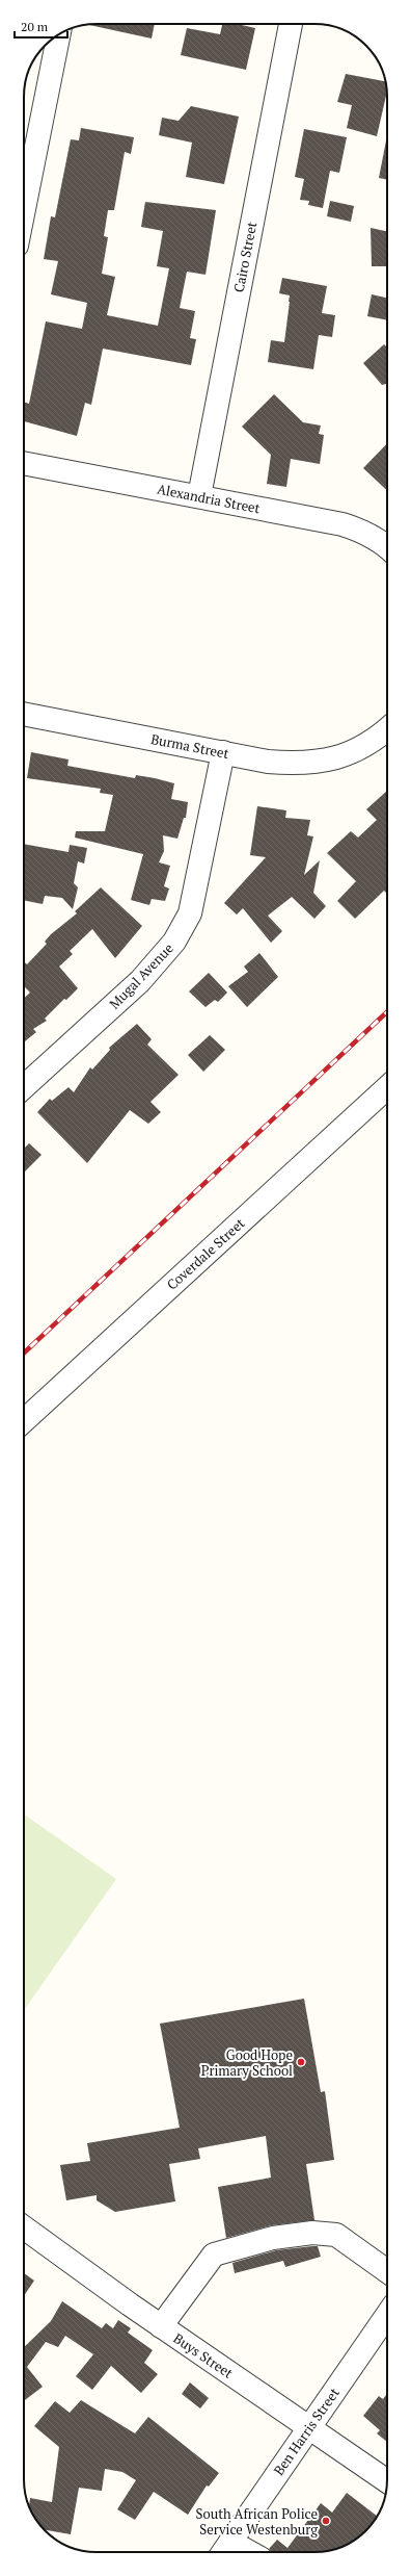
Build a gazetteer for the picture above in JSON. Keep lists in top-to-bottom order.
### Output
{
  "streets": {
    "street": [
      "Cairo Street",
      "Alexandria Street",
      "Burma Street",
      "Mugal Avenue",
      "Coverdale Street",
      "Buys Street",
      "Ben Harris Street"
    ]
  },
  "crossings": [
    ["Cairo Street", "Alexandria Street"],
    ["Burma Street", "Mugal Avenue"],
    ["Buys Street", "Ben Harris Street"]
  ],
  "places": ["Good Hope Primary School", "South African Police Service Westenburg"],
  "scale_bar": "20 m"
}
